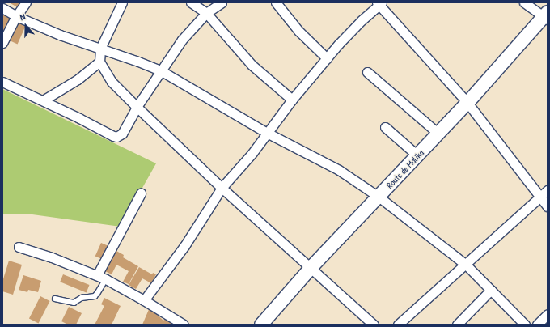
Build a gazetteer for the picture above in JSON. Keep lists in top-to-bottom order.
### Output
{
  "streets": {
    "main road": ["Route de Malika"]
  },
  "north": "top"
}
